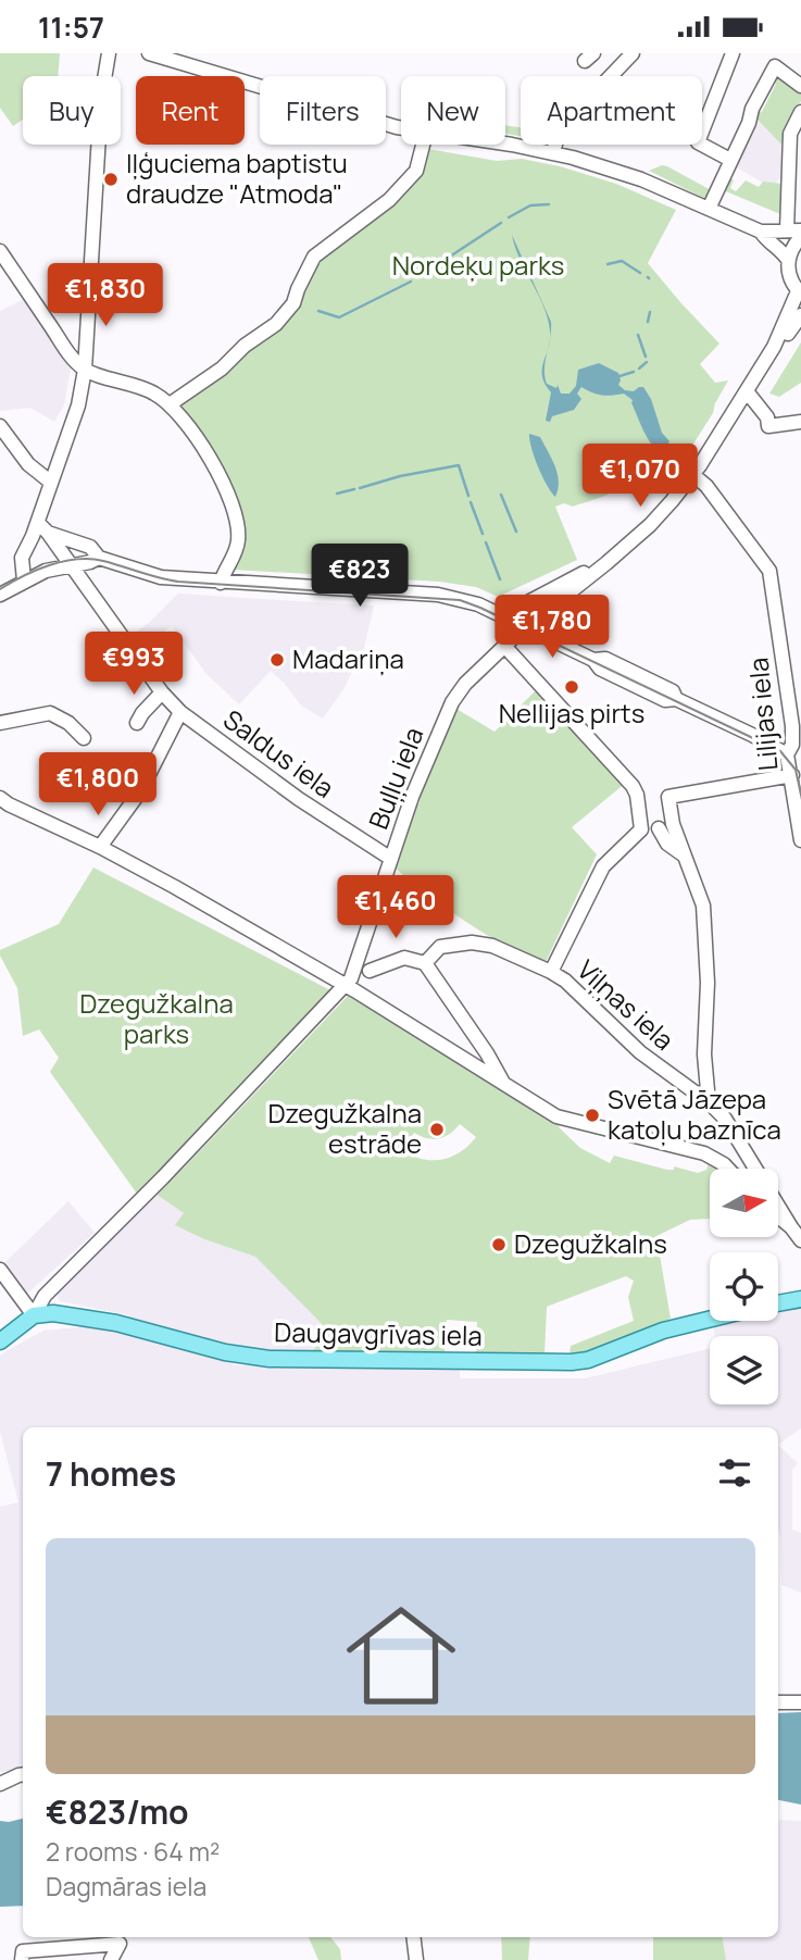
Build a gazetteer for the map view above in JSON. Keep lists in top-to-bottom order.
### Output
{
  "streets": {
    "main road": ["Daugavgrīvas iela"],
    "street": [
      "Lilijas iela",
      "Saldus iela",
      "Buļļu iela",
      "Viļņas iela"
    ]
  },
  "crossings": [
    ["Lilijas iela", "Buļļu iela"],
    ["Saldus iela", "Buļļu iela"],
    ["Buļļu iela", "Daugavgrīvas iela"]
  ],
  "parks": ["Nordeķu parks", "Dzegužkalna parks"],
  "places": [
    "Iļģuciema baptistu draudze \"Atmoda\"",
    "Madariņa",
    "Nellijas pirts",
    "Svētā Jāzepa katoļu baznīca",
    "Dzegužkalna estrāde",
    "Dzegužkalns"
  ],
  "north": "right",
  "page": {
    "status": "11:57",
    "chip": [
      "Buy",
      "Rent",
      "Filters",
      "New",
      "Apartment"
    ],
    "price": [
      "€1,830",
      "€1,070",
      "€823",
      "€1,780",
      "€993",
      "€1,800",
      "€1,460"
    ],
    "heading": "7 homes",
    "list": [
      {
        "name": "€823/mo",
        "note": "2 rooms · 64 m² · Dagmāras iela"
      }
    ]
  }
}
